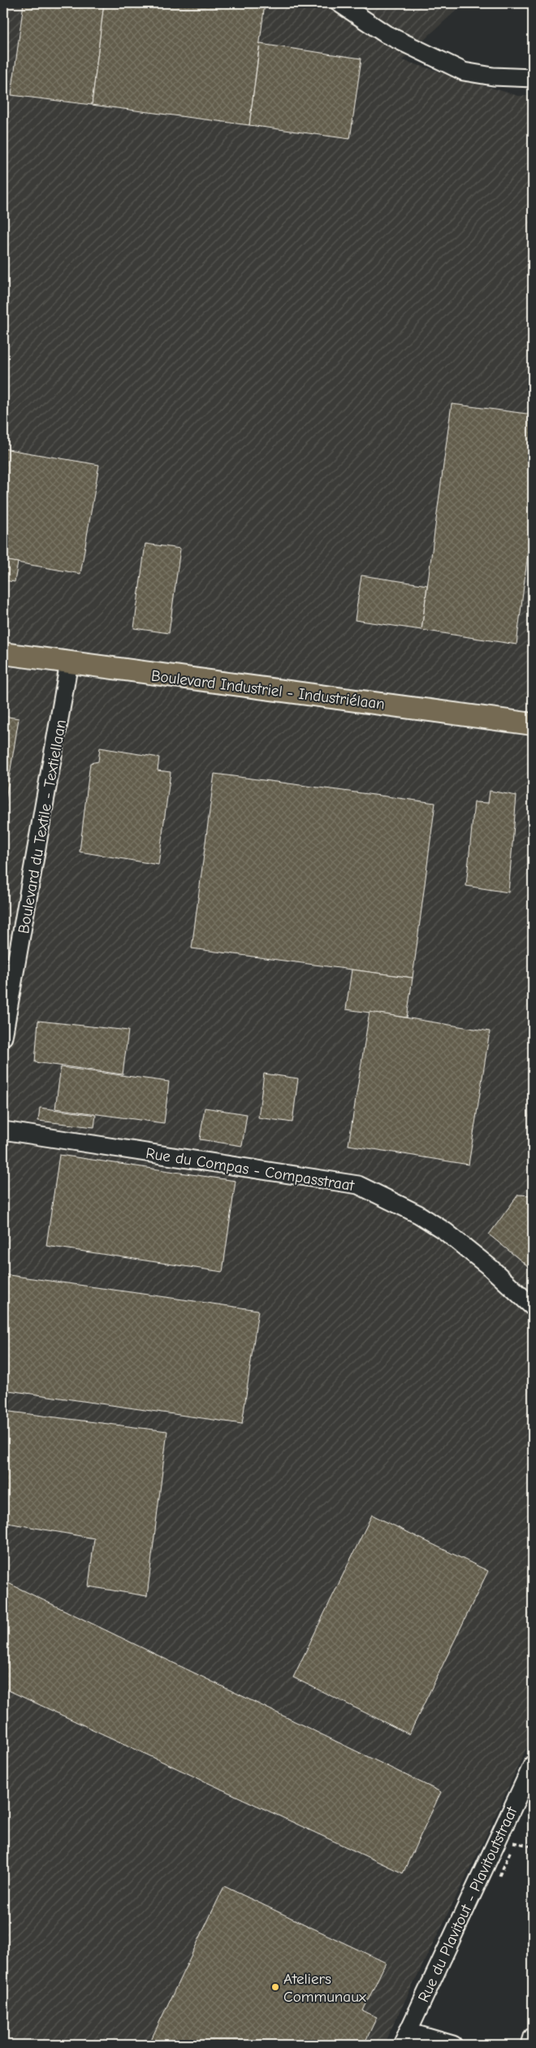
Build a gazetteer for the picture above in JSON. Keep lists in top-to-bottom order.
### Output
{
  "streets": {
    "main road": ["Boulevard Industriel - Industriélaan"],
    "street": ["Boulevard du Textile - Textiellaan", "Rue du Compas - Compasstraat", "Rue du Plavitout - Plavitoutstraat"]
  },
  "crossings": [
    ["Boulevard Industriel - Industriélaan", "Boulevard du Textile - Textiellaan"]
  ],
  "places": ["Ateliers Communaux"]
}
